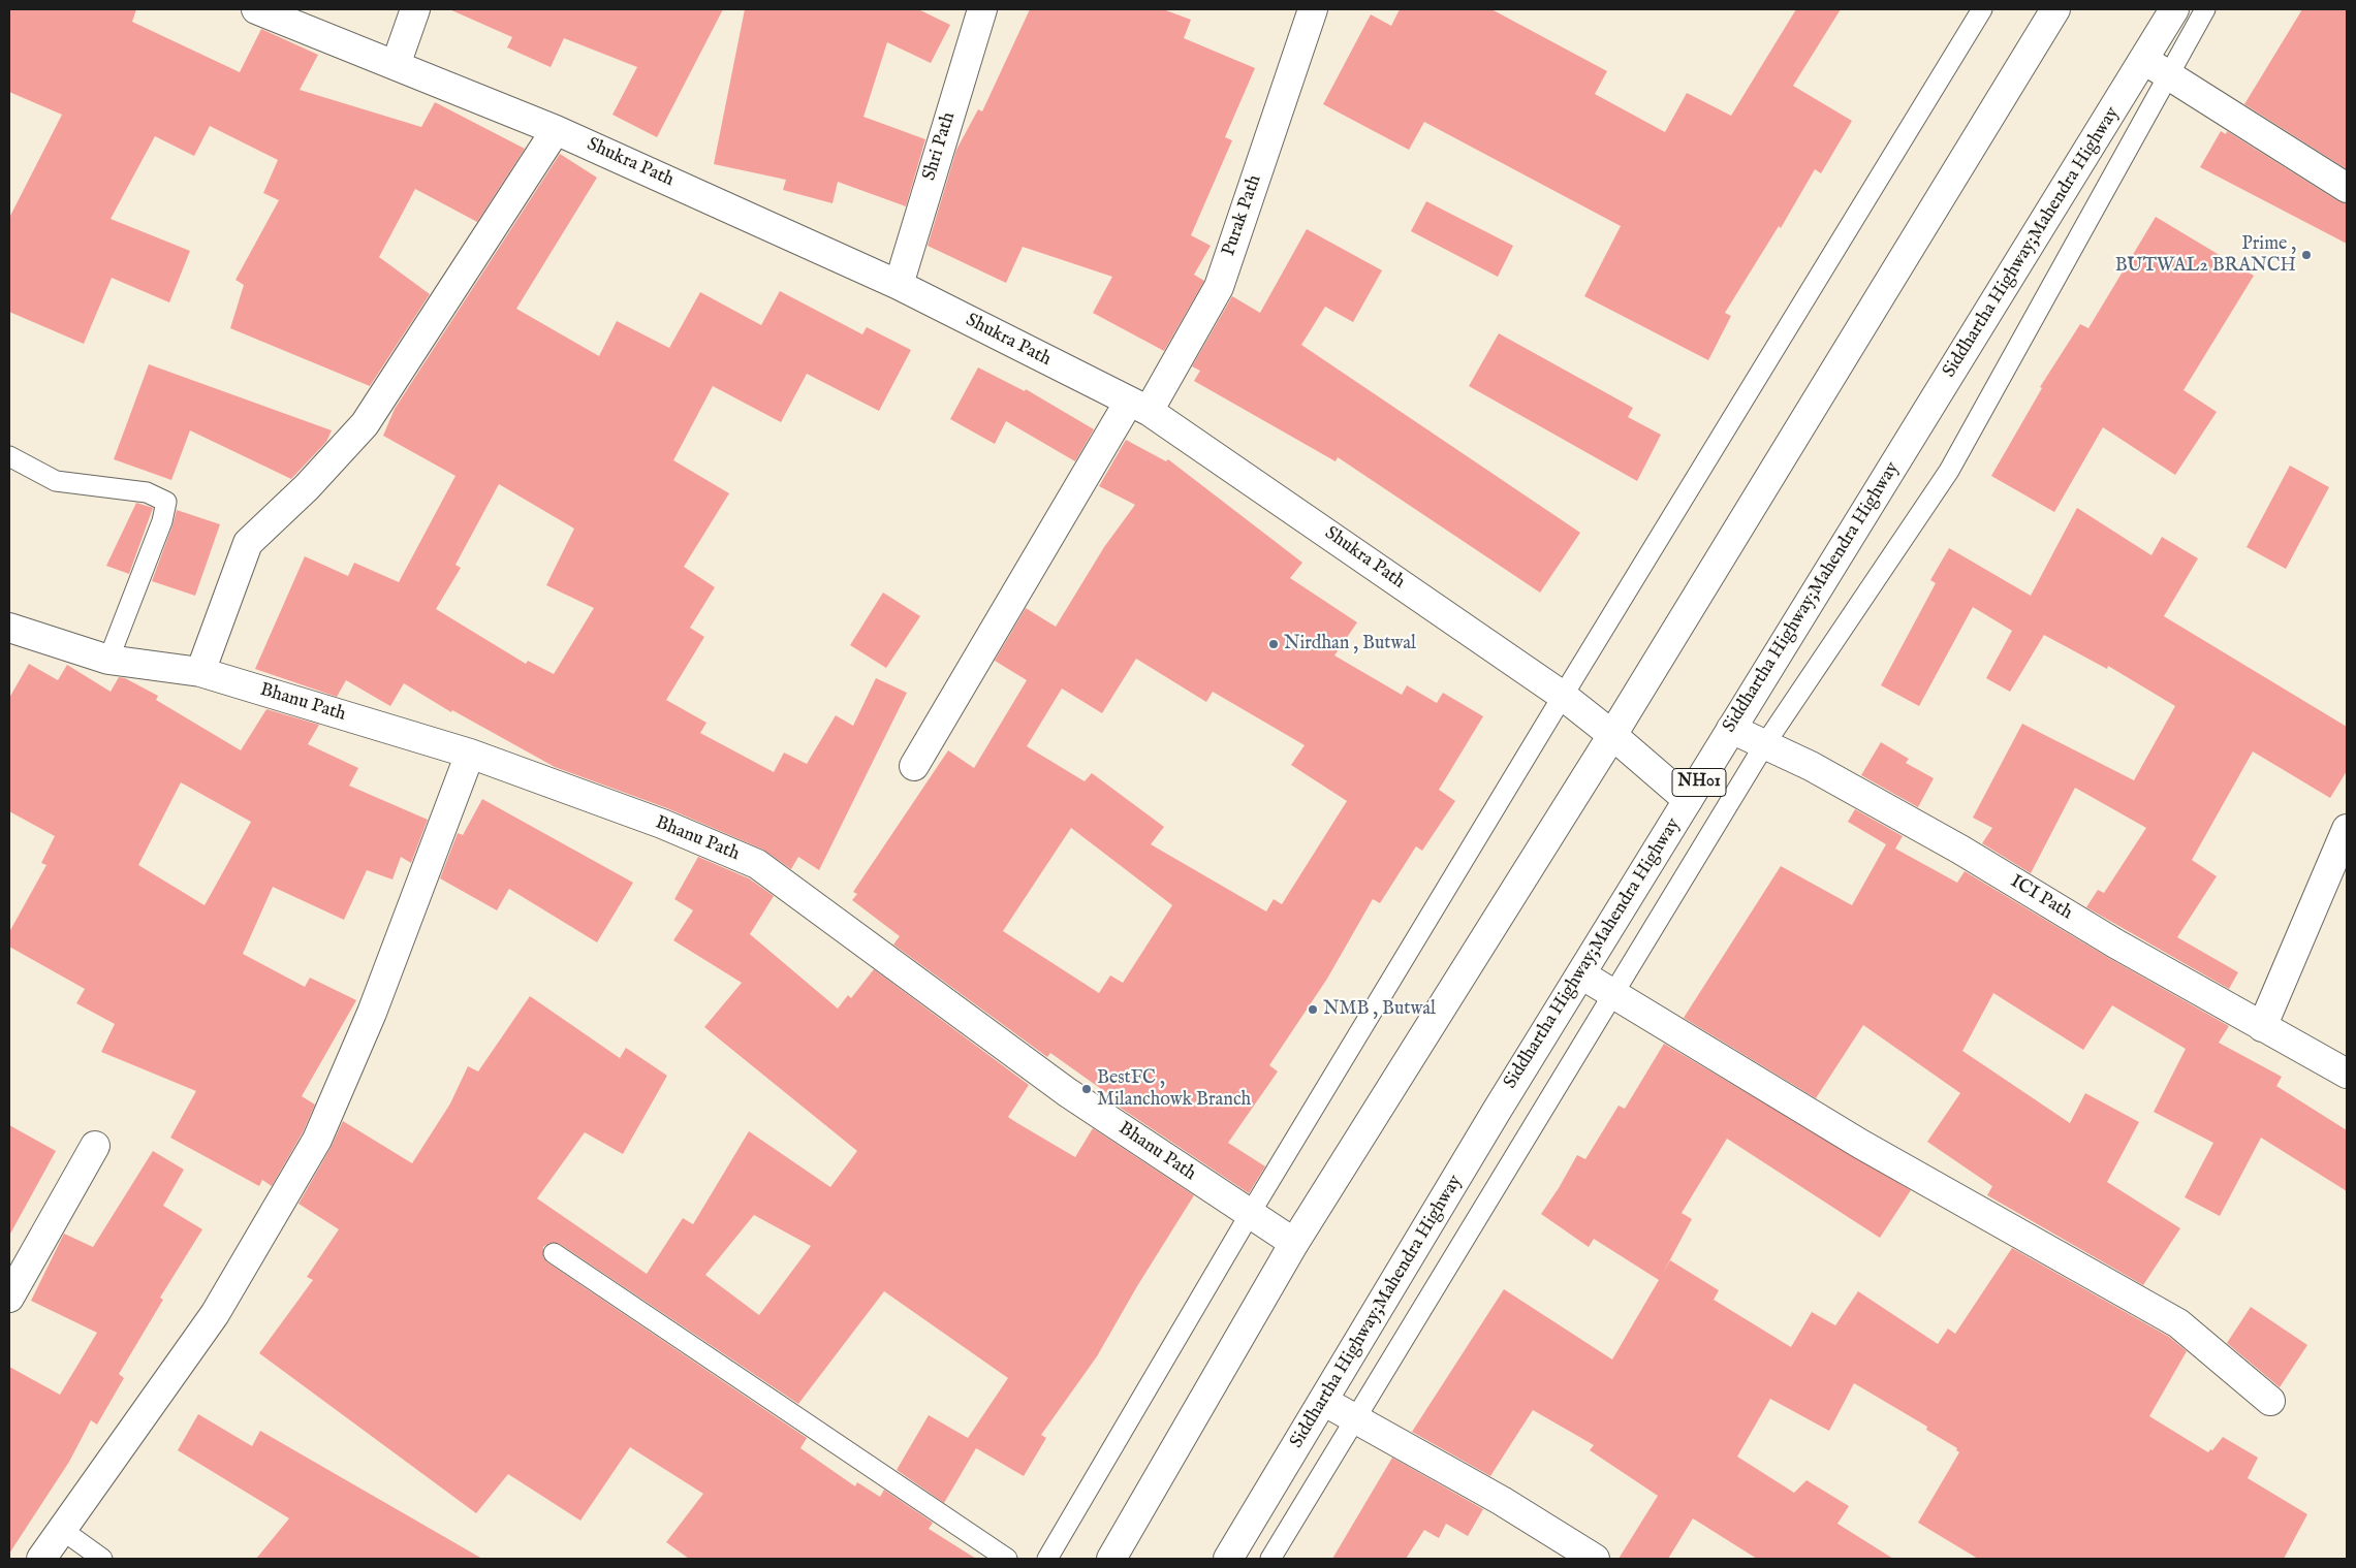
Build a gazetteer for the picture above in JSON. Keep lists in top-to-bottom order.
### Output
{
  "streets": {
    "main road": [
      "Shri Path",
      "Shukra Path",
      "Purak Path",
      "Siddhartha Highway;Mahendra Highway",
      "Bhanu Path",
      "NH01",
      "ICI Path"
    ]
  },
  "crossings": [
    ["Shri Path", "Shukra Path"],
    ["Shukra Path", "Purak Path"],
    ["Shukra Path", "Siddhartha Highway;Mahendra Highway"],
    ["Siddhartha Highway;Mahendra Highway", "ICI Path"]
  ],
  "places": [
    "Prime , BUTWAL2 BRANCH",
    "Nirdhan , Butwal",
    "NMB , Butwal",
    "BestFC , Milanchowk Branch"
  ]
}
